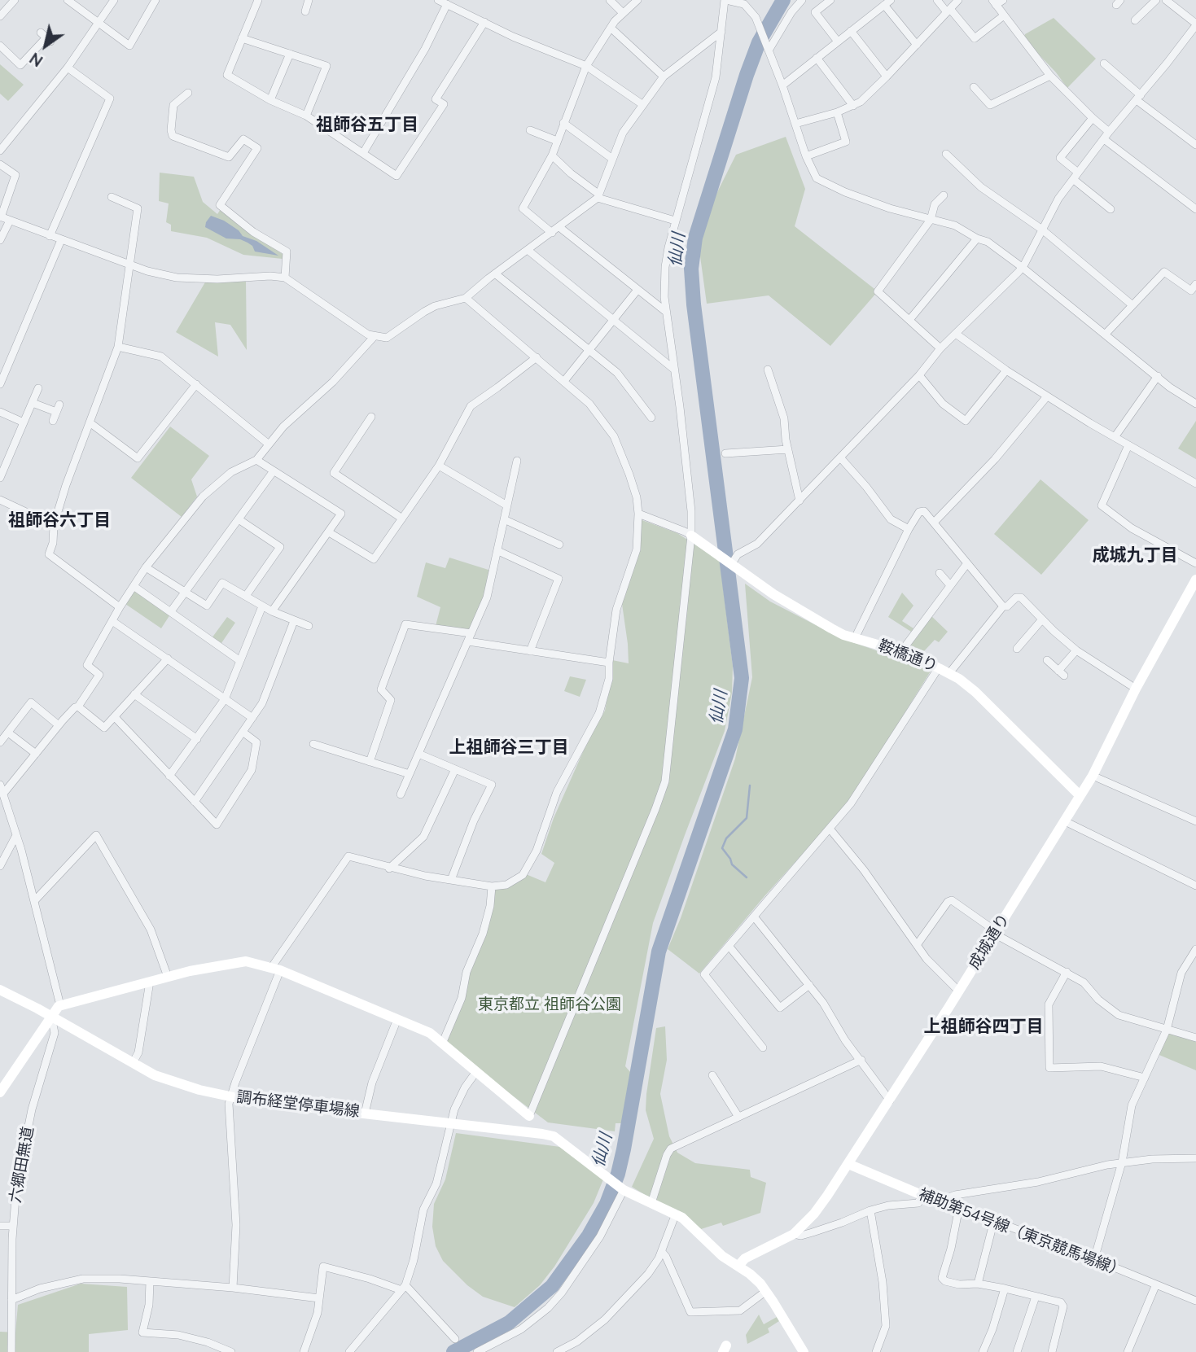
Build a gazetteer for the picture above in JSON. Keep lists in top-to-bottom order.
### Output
{
  "streets": {
    "street": [
      "鞍橋通り",
      "成城通り",
      "調布経堂停車場線",
      "六郷田無道",
      "補助第54号線（東京競馬場線）"
    ]
  },
  "crossings": [
    ["鞍橋通り", "成城通り"],
    ["成城通り", "補助第54号線（東京競馬場線）"],
    ["調布経堂停車場線", "六郷田無道"]
  ],
  "districts": [
    "祖師谷五丁目",
    "祖師谷六丁目",
    "成城九丁目",
    "上祖師谷三丁目",
    "上祖師谷四丁目"
  ],
  "water": ["仙川"],
  "parks": ["東京都立 祖師谷公園"],
  "north": "bottom left"
}
